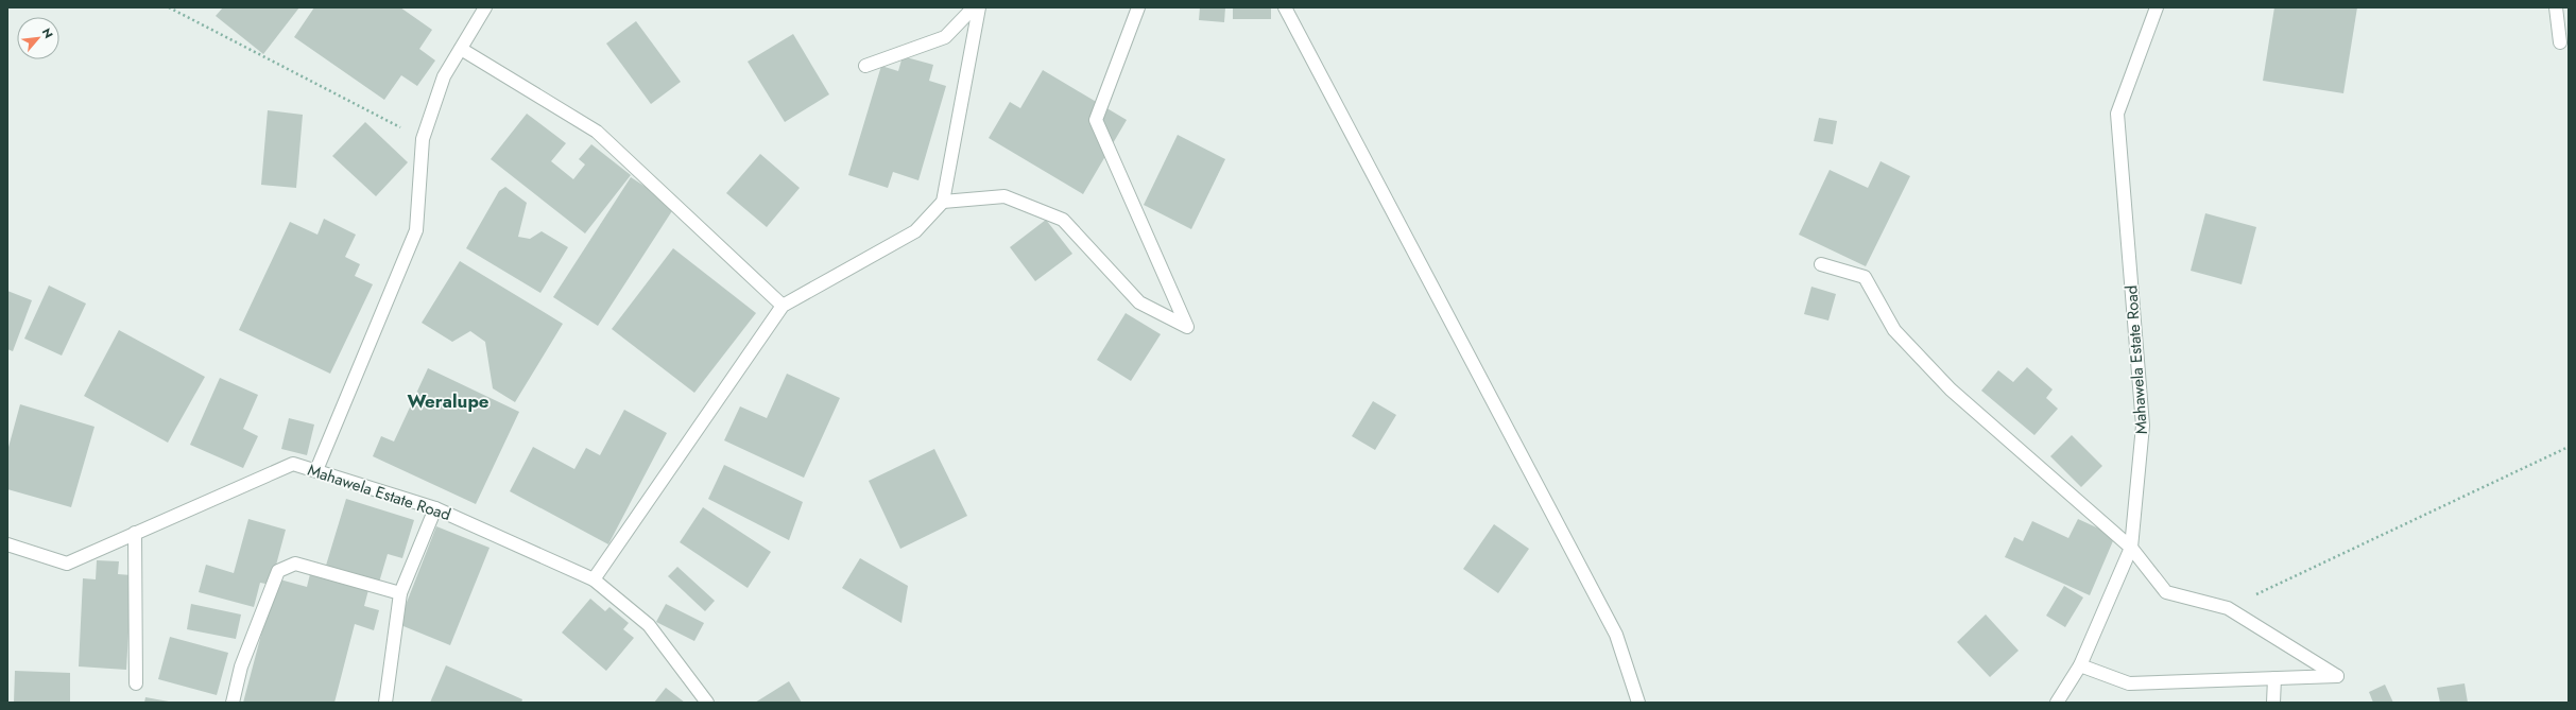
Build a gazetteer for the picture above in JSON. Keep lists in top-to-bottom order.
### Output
{
  "streets": {
    "street": ["Mahawela Estate Road"]
  },
  "districts": ["Weralupe"],
  "north": "top right"
}
